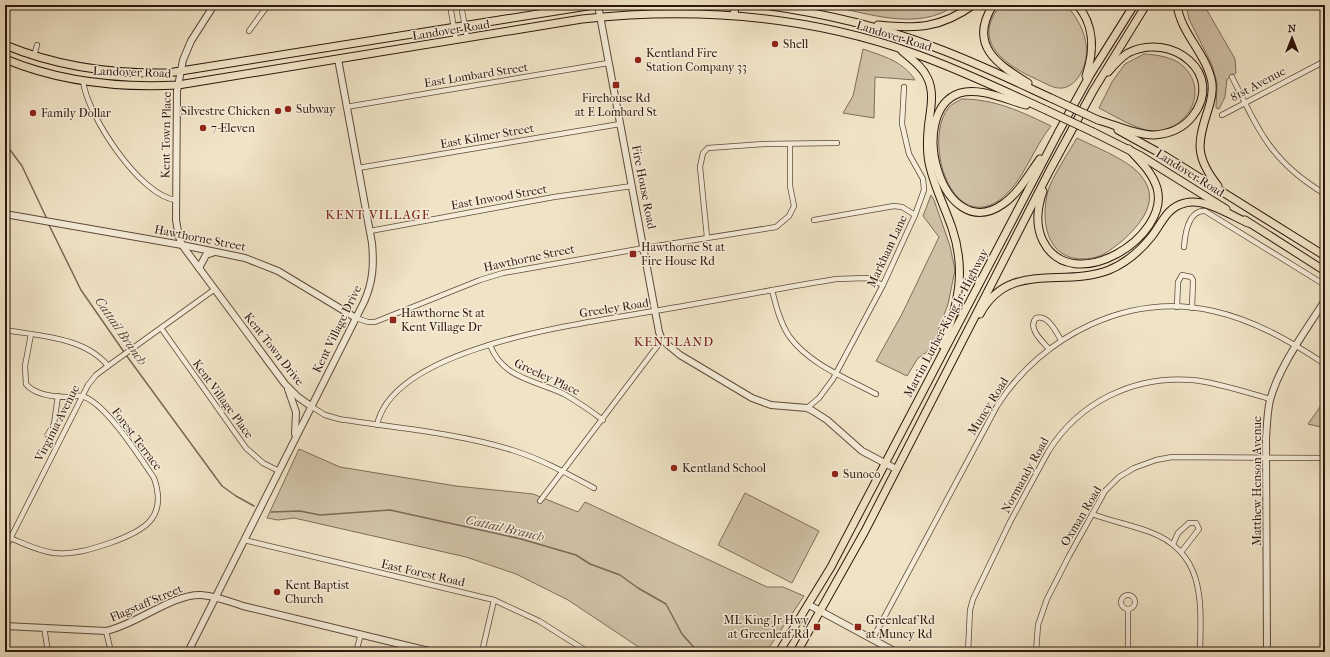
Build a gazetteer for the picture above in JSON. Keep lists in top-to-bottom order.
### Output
{
  "streets": {
    "main road": ["Landover Road", "Martin Luther King Jr. Highway"],
    "street": [
      "East Lombard Street",
      "81st Avenue",
      "Kent Town Place",
      "East Kilmer Street",
      "Fire House Road",
      "East Inwood Street",
      "Hawthorne Street",
      "Markham Lane",
      "Greeley Road",
      "Kent Village Drive",
      "Kent Town Drive",
      "Greeley Place",
      "Kent Village Place",
      "Muncy Road",
      "Virginia Avenue",
      "Forest Terrace",
      "Normandy Road",
      "Matthew Henson Avenue",
      "Oxman Road",
      "East Forest Road",
      "Flagstaff Street"
    ]
  },
  "crossings": [
    ["Landover Road", "Kent Town Place"],
    ["Landover Road", "Fire House Road"],
    ["Landover Road", "Kent Village Drive"],
    ["East Lombard Street", "Fire House Road"],
    ["East Lombard Street", "Kent Village Drive"],
    ["Kent Town Place", "Kent Town Drive"],
    ["East Kilmer Street", "Fire House Road"],
    ["East Kilmer Street", "Kent Village Drive"],
    ["Fire House Road", "East Inwood Street"],
    ["Fire House Road", "Hawthorne Street"],
    ["Fire House Road", "Greeley Road"],
    ["East Inwood Street", "Kent Village Drive"],
    ["Hawthorne Street", "Kent Village Drive"],
    ["Hawthorne Street", "Kent Town Drive"],
    ["Markham Lane", "Greeley Road"],
    ["Greeley Road", "Kent Town Drive"],
    ["Greeley Road", "Greeley Place"],
    ["Kent Village Drive", "Kent Town Drive"],
    ["Kent Village Drive", "Kent Village Place"],
    ["Kent Village Drive", "East Forest Road"],
    ["Kent Village Drive", "Flagstaff Street"],
    ["Kent Town Drive", "Virginia Avenue"],
    ["Kent Village Place", "Virginia Avenue"],
    ["Muncy Road", "Matthew Henson Avenue"],
    ["Virginia Avenue", "Forest Terrace"],
    ["Normandy Road", "Matthew Henson Avenue"],
    ["Matthew Henson Avenue", "Oxman Road"]
  ],
  "districts": ["KENT VILLAGE", "KENTLAND"],
  "water": ["Cattail Branch"],
  "places": {
    "other": [
      "Shell",
      "Kentland Fire Station Company 33",
      "Subway",
      "Silvestre Chicken",
      "Family Dollar",
      "7-Eleven",
      "Kentland School",
      "Sunoco",
      "Kent Baptist Church"
    ],
    "transit": [
      "Firehouse Rd at E Lombard St",
      "Hawthorne St at Fire House Rd",
      "Hawthorne St at Kent Village Dr",
      "ML King Jr Hwy at Greenleaf Rd",
      "Greenleaf Rd at Muncy Rd"
    ]
  },
  "north": "top"
}
